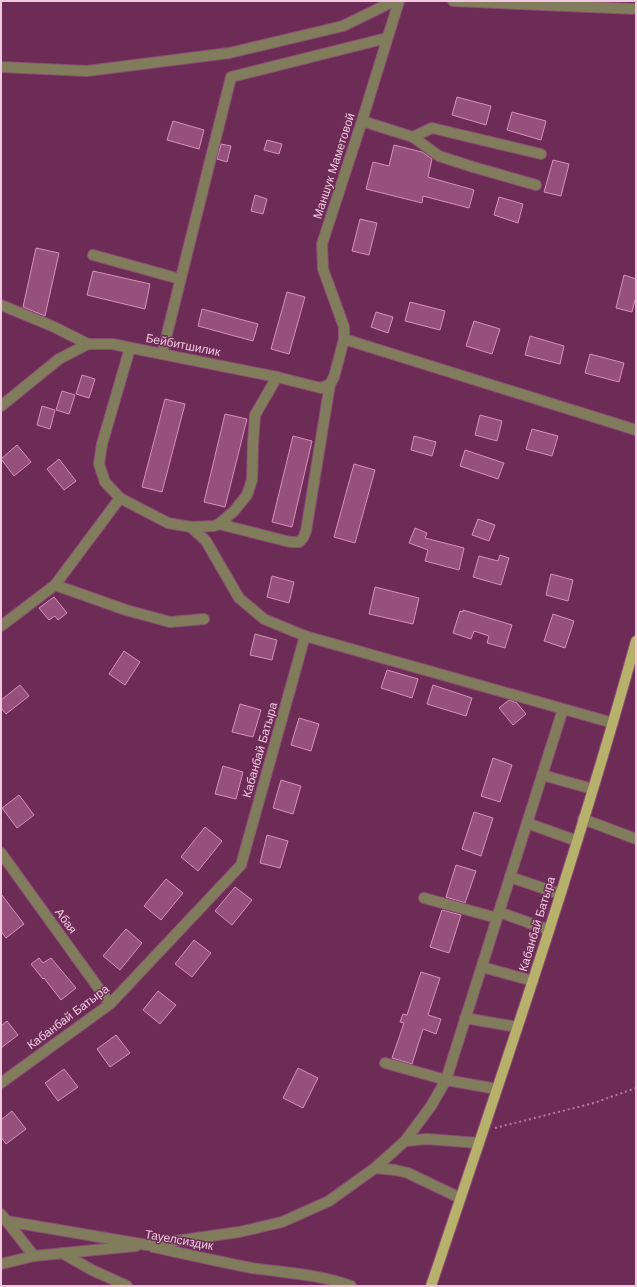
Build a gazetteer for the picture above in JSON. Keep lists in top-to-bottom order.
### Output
{
  "streets": {
    "main road": ["Кабанбай Батыра"],
    "street": [
      "Маншук Маметовой",
      "Бейбитшилик",
      "Абая",
      "Тауелсиздик"
    ]
  },
  "crossings": [
    ["Кабанбай Батыра", "Абая"]
  ]
}
